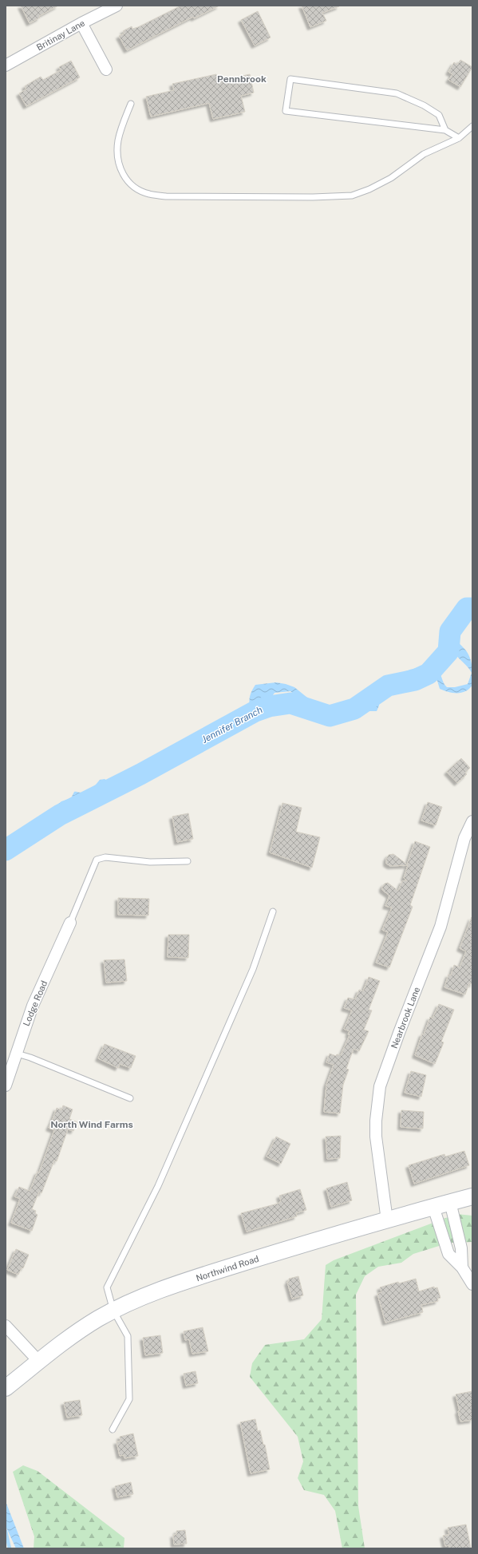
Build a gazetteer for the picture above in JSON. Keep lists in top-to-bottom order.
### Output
{
  "streets": {
    "street": [
      "Britinay Lane",
      "Lodge Road",
      "Nearbrook Lane",
      "Northwind Road"
    ]
  },
  "crossings": [
    ["Nearbrook Lane", "Northwind Road"]
  ],
  "districts": ["Pennbrook", "North Wind Farms"],
  "water": ["Jennifer Branch"]
}
